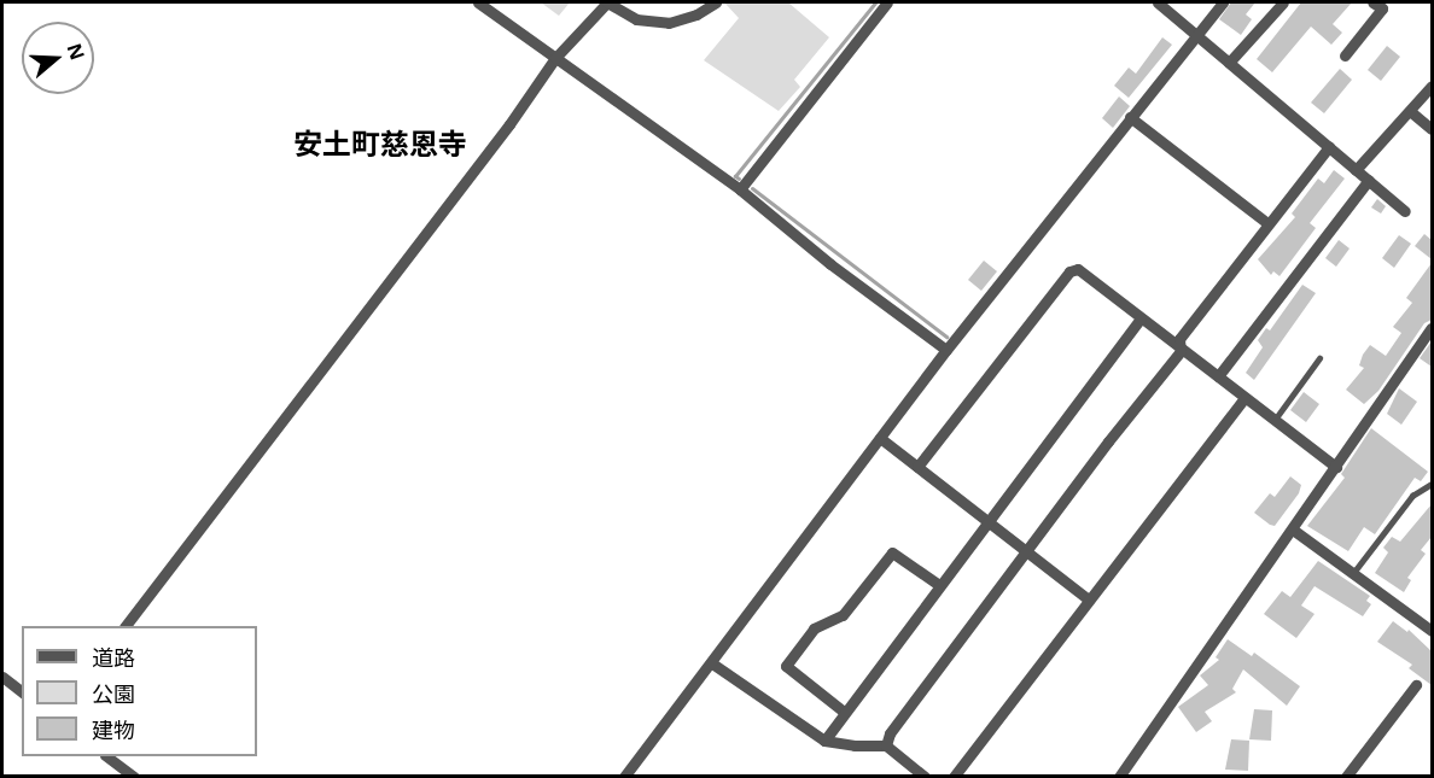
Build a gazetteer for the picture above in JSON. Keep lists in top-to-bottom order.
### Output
{
  "districts": ["安土町慈恩寺"],
  "legend": ["道路", "公園", "建物"],
  "north": "right"
}
